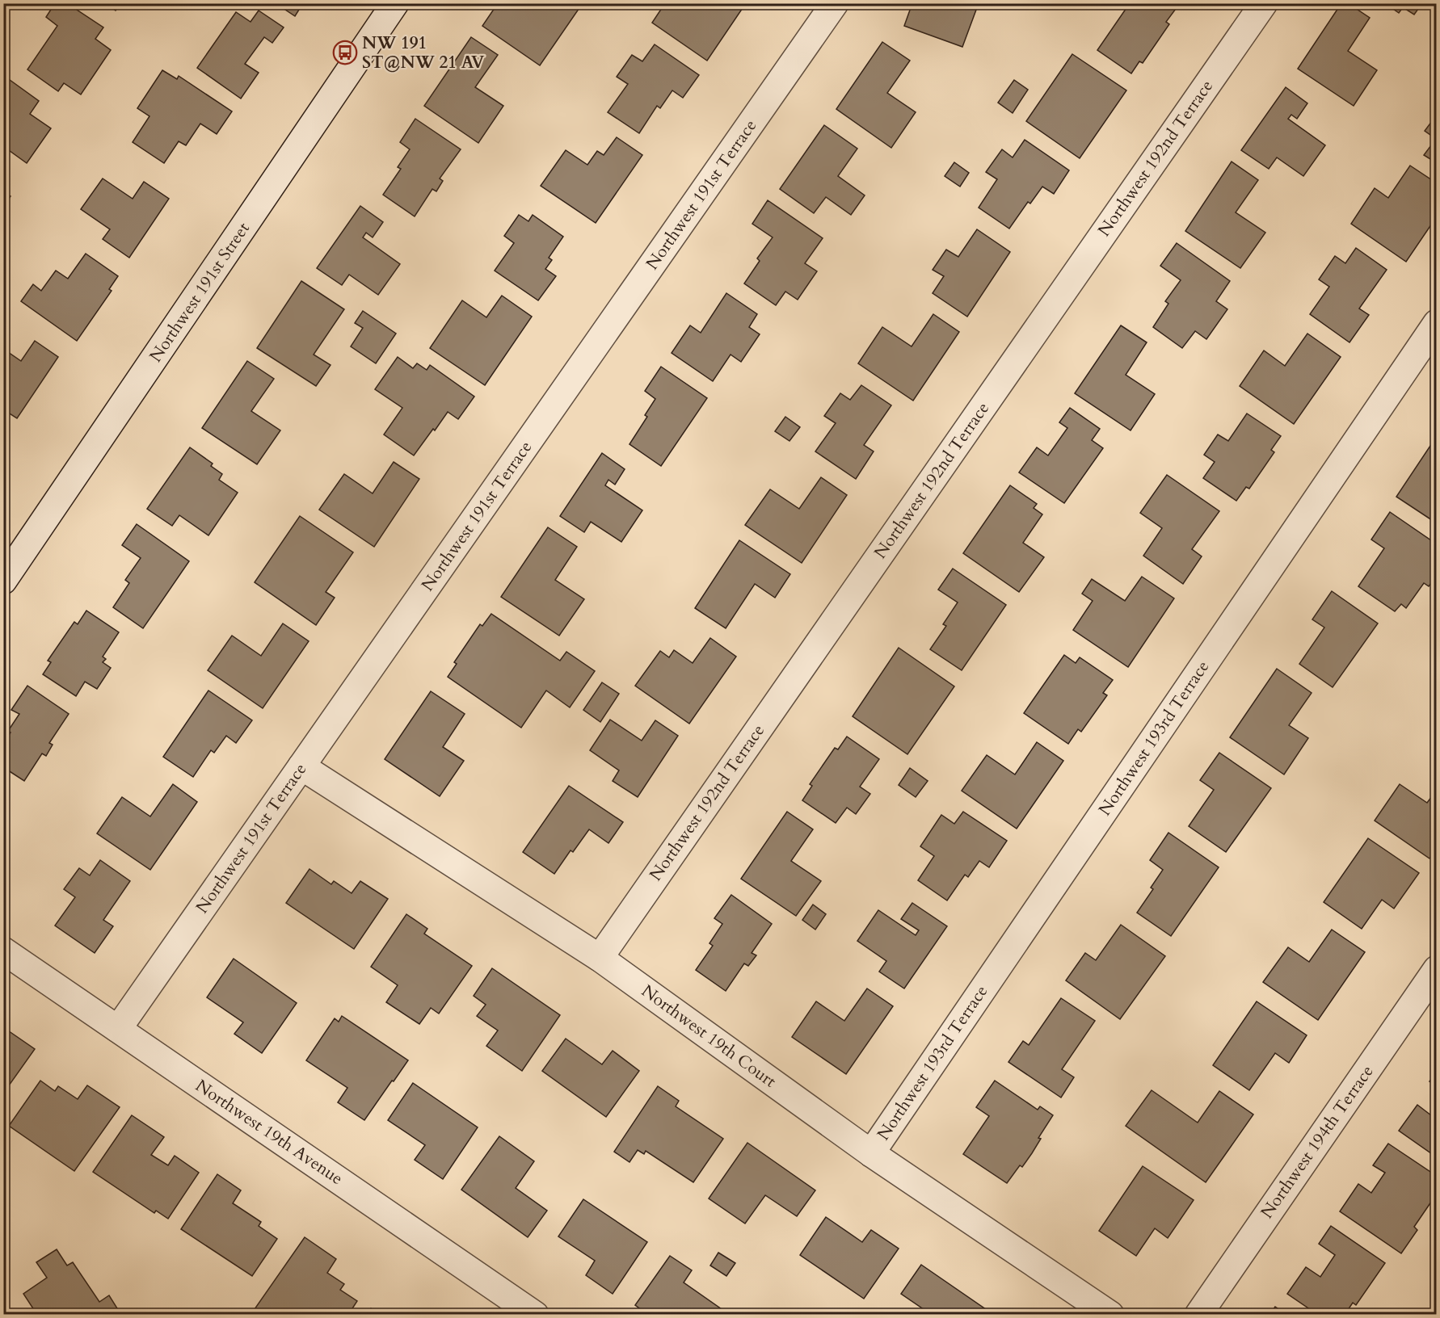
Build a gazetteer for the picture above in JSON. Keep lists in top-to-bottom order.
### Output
{
  "streets": {
    "street": [
      "Northwest 192nd Terrace",
      "Northwest 191st Terrace",
      "Northwest 191st Street",
      "Northwest 193rd Terrace",
      "Northwest 19th Court",
      "Northwest 19th Avenue",
      "Northwest 194th Terrace"
    ]
  },
  "crossings": [
    ["Northwest 192nd Terrace", "Northwest 19th Court"],
    ["Northwest 191st Terrace", "Northwest 19th Court"],
    ["Northwest 191st Terrace", "Northwest 19th Avenue"],
    ["Northwest 193rd Terrace", "Northwest 19th Court"]
  ],
  "places": {
    "bus stop": ["NW 191 ST@NW 21 AV"]
  }
}
